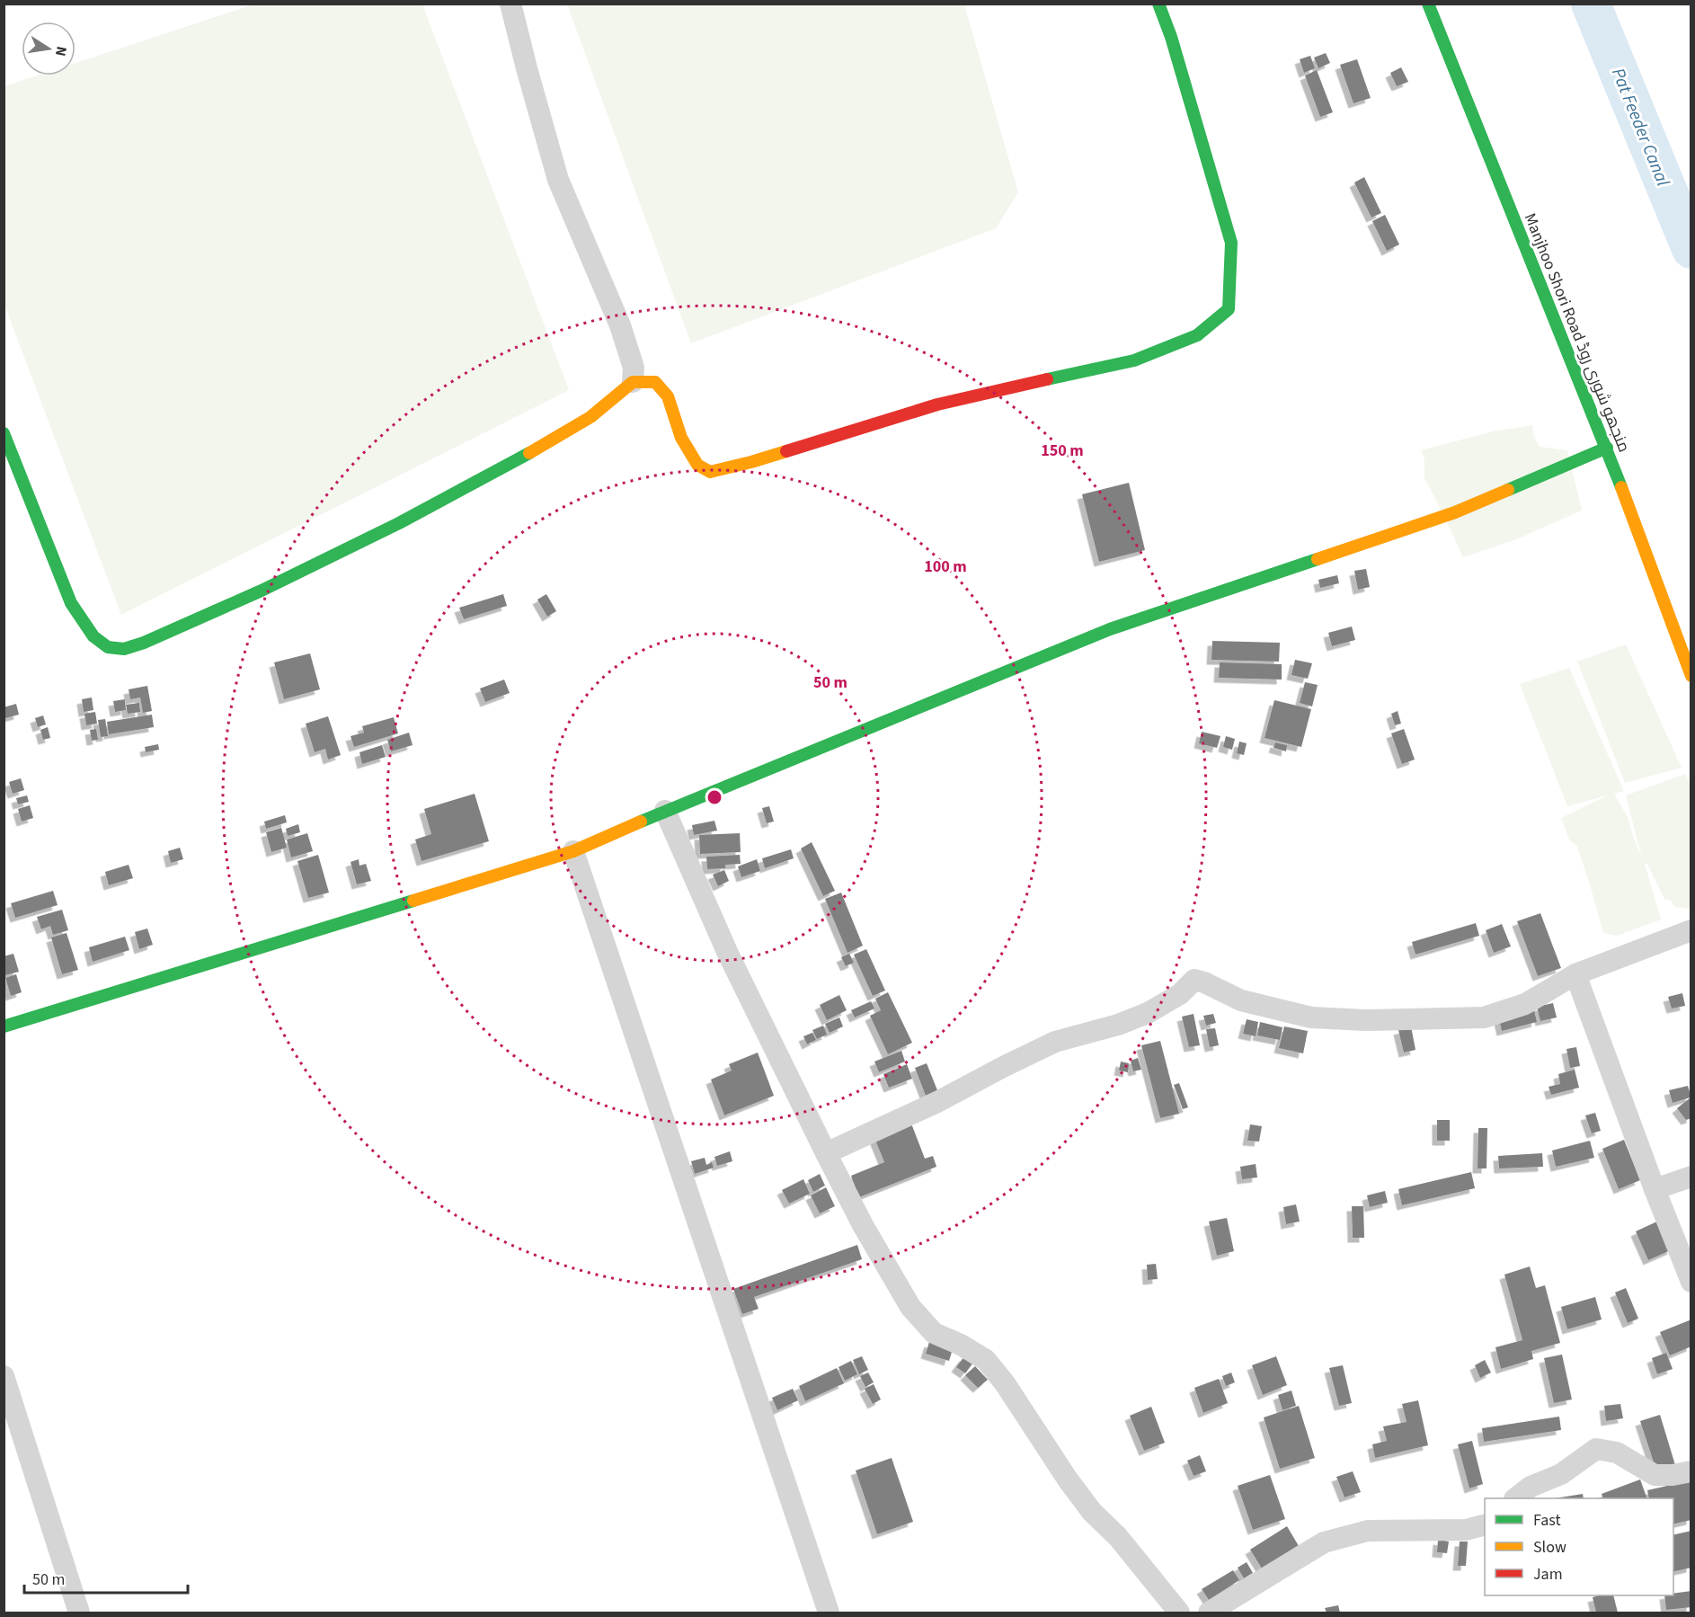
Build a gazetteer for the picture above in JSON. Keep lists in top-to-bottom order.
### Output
{
  "streets": {
    "street": ["Manjhoo Shori Road منجھو شوری روڈ"]
  },
  "water": ["Pat Feeder Canal"],
  "legend": ["Fast", "Slow", "Jam"],
  "scale_bar": "50 m",
  "north": "right",
  "rings": ["150 m", "100 m", "50 m"]
}
